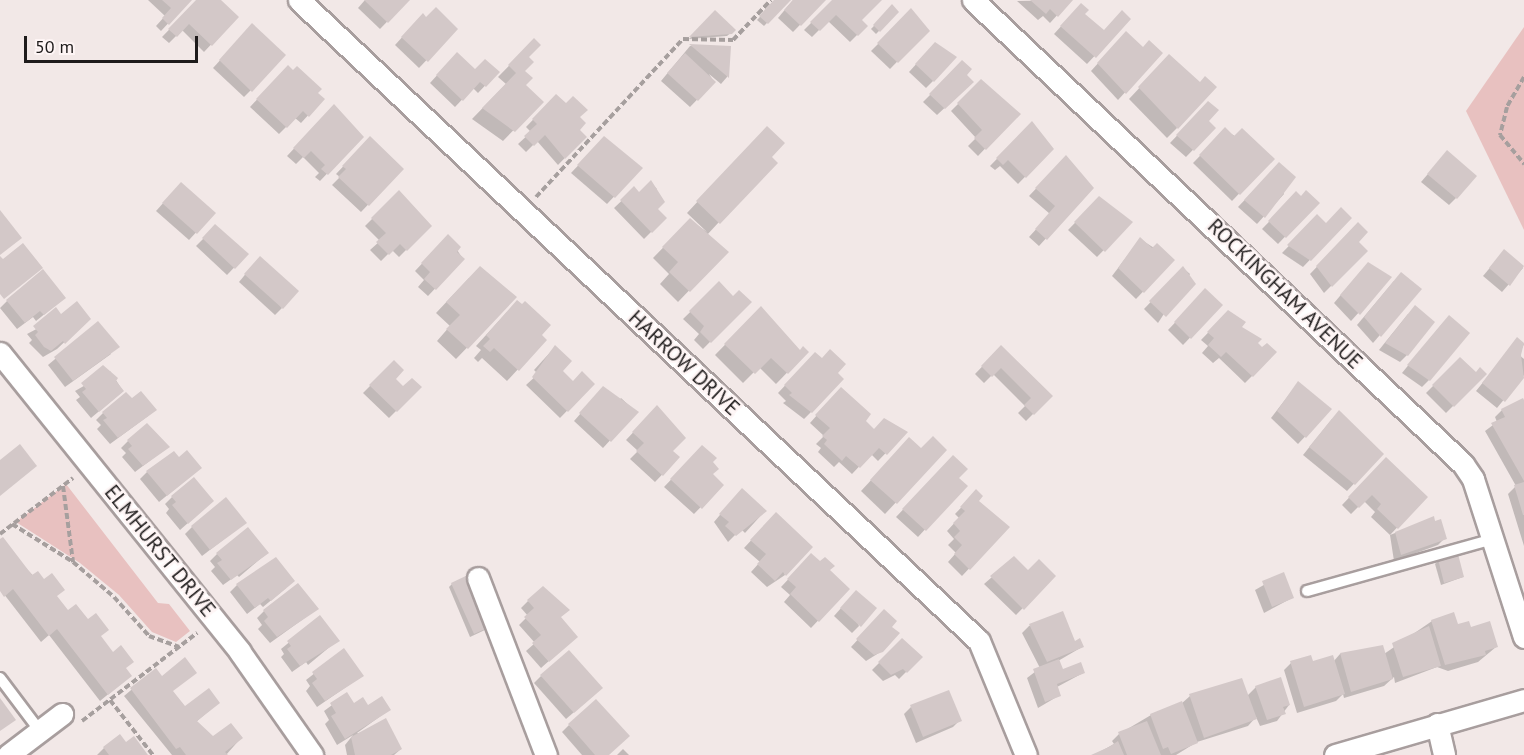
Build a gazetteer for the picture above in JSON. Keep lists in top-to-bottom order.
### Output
{
  "streets": {
    "street": ["ROCKINGHAM AVENUE", "HARROW DRIVE", "ELMHURST DRIVE"]
  },
  "scale_bar": "50 m"
}
